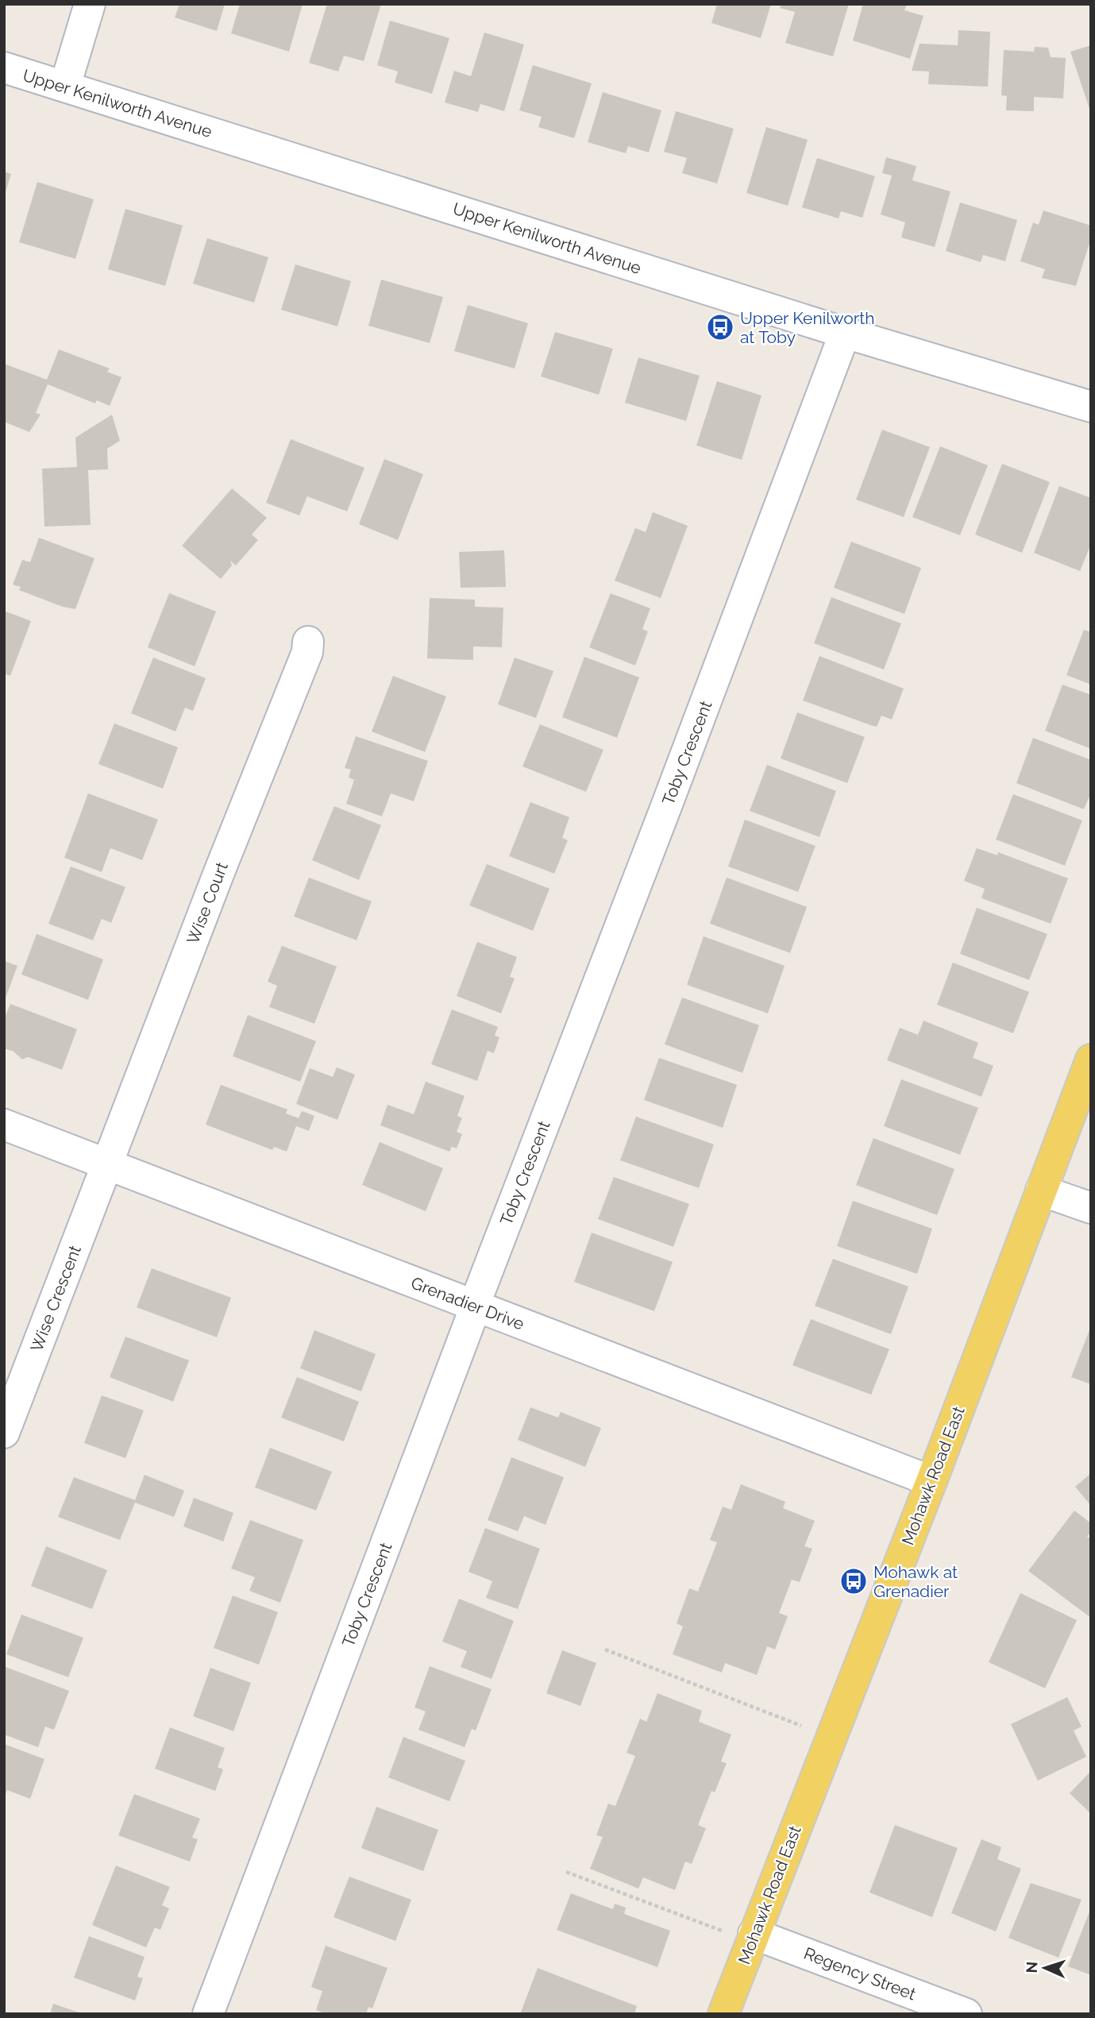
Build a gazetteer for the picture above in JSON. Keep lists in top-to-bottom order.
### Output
{
  "streets": {
    "main road": ["Mohawk Road East"],
    "street": [
      "Upper Kenilworth Avenue",
      "Toby Crescent",
      "Wise Court",
      "Wise Crescent",
      "Grenadier Drive",
      "Regency Street"
    ]
  },
  "crossings": [
    ["Upper Kenilworth Avenue", "Toby Crescent"],
    ["Toby Crescent", "Grenadier Drive"],
    ["Wise Court", "Wise Crescent"],
    ["Wise Court", "Grenadier Drive"],
    ["Wise Crescent", "Grenadier Drive"],
    ["Grenadier Drive", "Mohawk Road East"],
    ["Mohawk Road East", "Regency Street"]
  ],
  "places": {
    "bus stop": ["Upper Kenilworth at Toby", "Mohawk at Grenadier"]
  },
  "north": "left"
}
